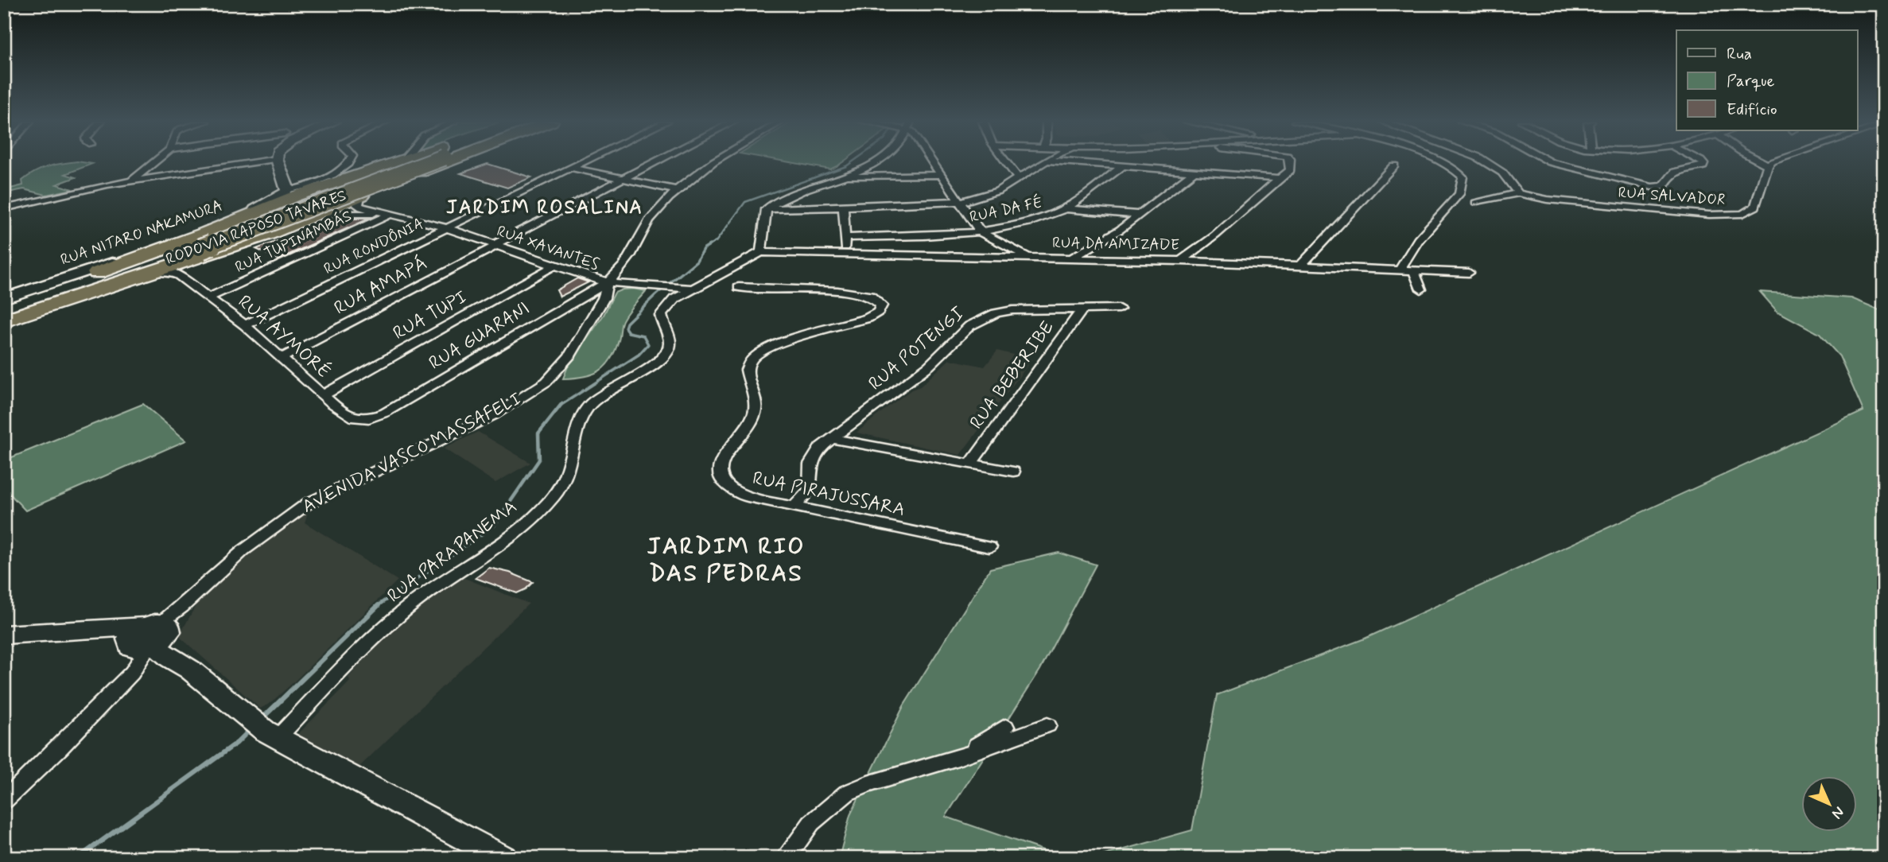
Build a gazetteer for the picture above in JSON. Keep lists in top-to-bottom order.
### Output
{
  "streets": {
    "highway": ["RODOVIA RAPOSO TAVARES"],
    "main road": ["RUA NITARO NAKAMURA"],
    "street": [
      "RUA SALVADOR",
      "RUA DA FÉ",
      "RUA TUPINAMBÁS",
      "RUA DA AMIZADE",
      "RUA RONDÔNIA",
      "RUA XAVANTES",
      "RUA AMAPÁ",
      "RUA TUPI",
      "RUA GUARANI",
      "RUA AYMORÉ",
      "RUA POTENGI",
      "RUA BEBERIBE",
      "AVENIDA VASCO MASSAFELI",
      "RUA PIRAJUSSARA",
      "RUA PARAPANEMA"
    ]
  },
  "crossings": [
    ["RODOVIA RAPOSO TAVARES", "RUA AYMORÉ"],
    ["RUA TUPINAMBÁS", "RUA XAVANTES"],
    ["RUA TUPINAMBÁS", "RUA AYMORÉ"],
    ["RUA RONDÔNIA", "RUA XAVANTES"],
    ["RUA RONDÔNIA", "RUA AYMORÉ"],
    ["RUA XAVANTES", "RUA AMAPÁ"],
    ["RUA XAVANTES", "RUA TUPI"],
    ["RUA XAVANTES", "RUA GUARANI"],
    ["RUA XAVANTES", "AVENIDA VASCO MASSAFELI"],
    ["RUA XAVANTES", "RUA PARAPANEMA"],
    ["RUA AMAPÁ", "RUA AYMORÉ"],
    ["RUA TUPI", "RUA AYMORÉ"],
    ["RUA GUARANI", "RUA AYMORÉ"],
    ["RUA GUARANI", "AVENIDA VASCO MASSAFELI"],
    ["RUA POTENGI", "RUA BEBERIBE"],
    ["RUA POTENGI", "RUA PIRAJUSSARA"]
  ],
  "districts": ["JARDIM ROSALINA", "JARDIM RIO DAS PEDRAS"],
  "legend": ["Rua", "Parque", "Edifício"],
  "north": "bottom right"
}
